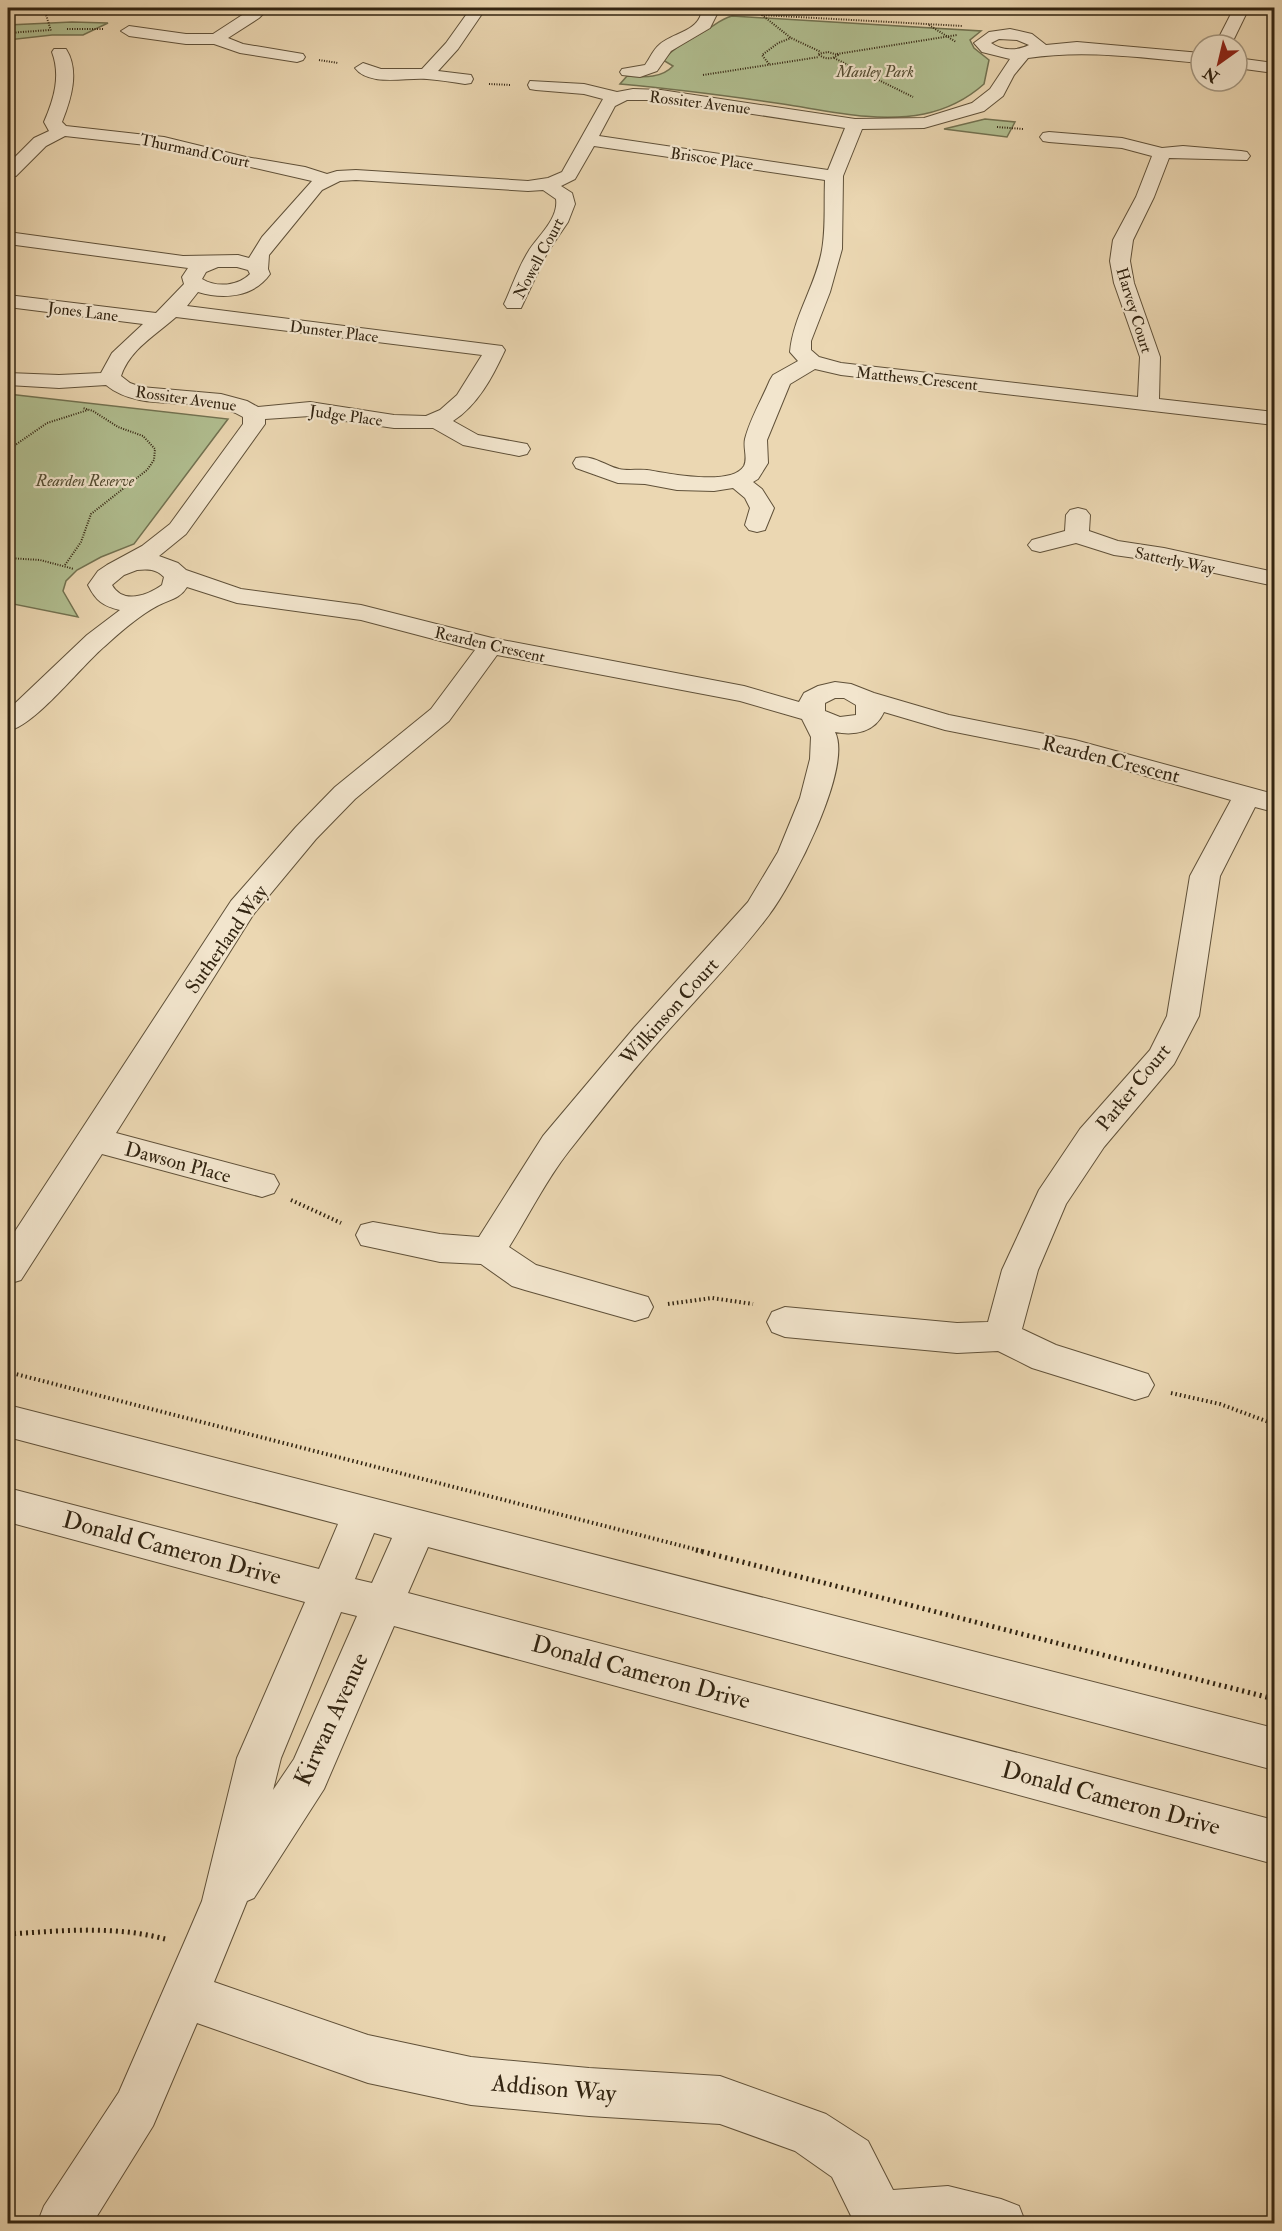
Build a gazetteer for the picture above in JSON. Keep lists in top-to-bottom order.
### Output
{
  "streets": {
    "street": [
      "Rossiter Avenue",
      "Thurmand Court",
      "Briscoe Place",
      "Nowell Court",
      "Harvey Court",
      "Jones Lane",
      "Dunster Place",
      "Matthews Crescent",
      "Judge Place",
      "Satterly Way",
      "Rearden Crescent",
      "Sutherland Way",
      "Wilkinson Court",
      "Parker Court",
      "Dawson Place",
      "Donald Cameron Drive",
      "Kirwan Avenue",
      "Addison Way"
    ]
  },
  "crossings": [
    ["Rossiter Avenue", "Jones Lane"],
    ["Rossiter Avenue", "Dunster Place"],
    ["Rossiter Avenue", "Judge Place"],
    ["Rossiter Avenue", "Rearden Crescent"],
    ["Harvey Court", "Matthews Crescent"],
    ["Jones Lane", "Dunster Place"],
    ["Dunster Place", "Judge Place"],
    ["Rearden Crescent", "Sutherland Way"],
    ["Rearden Crescent", "Wilkinson Court"],
    ["Rearden Crescent", "Parker Court"],
    ["Sutherland Way", "Dawson Place"],
    ["Donald Cameron Drive", "Kirwan Avenue"],
    ["Kirwan Avenue", "Addison Way"]
  ],
  "parks": ["Manley Park", "Rearden Reserve"],
  "north": "bottom left"
}
